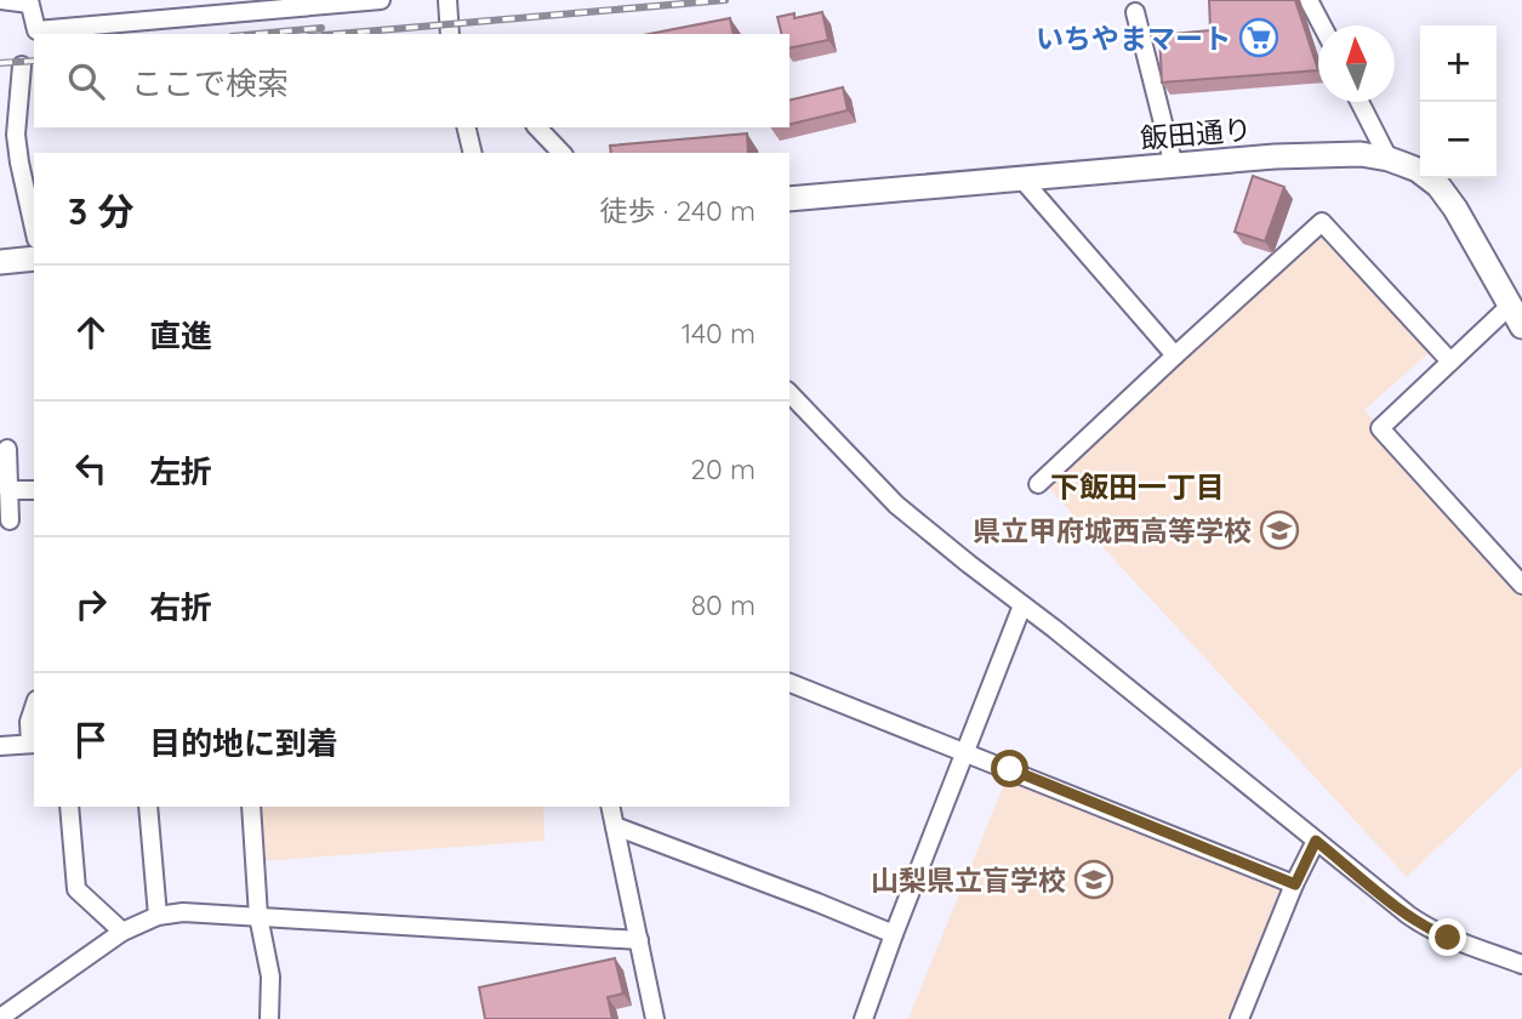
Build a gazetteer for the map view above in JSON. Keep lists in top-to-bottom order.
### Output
{
  "streets": {
    "main road": ["飯田通り"]
  },
  "districts": ["下飯田一丁目"],
  "places": {
    "supermarket": ["いちやまマート"],
    "school or university": ["県立甲府城西高等学校", "山梨県立盲学校"]
  },
  "north": "top",
  "page": {
    "map_buttons": ["+", "−"],
    "search": "ここで検索",
    "heading": ["3 分", "徒歩 · 240 m"],
    "list": [
      ["直進", "140 m"],
      ["左折", "20 m"],
      ["右折", "80 m"],
      "目的地に到着"
    ]
  }
}
